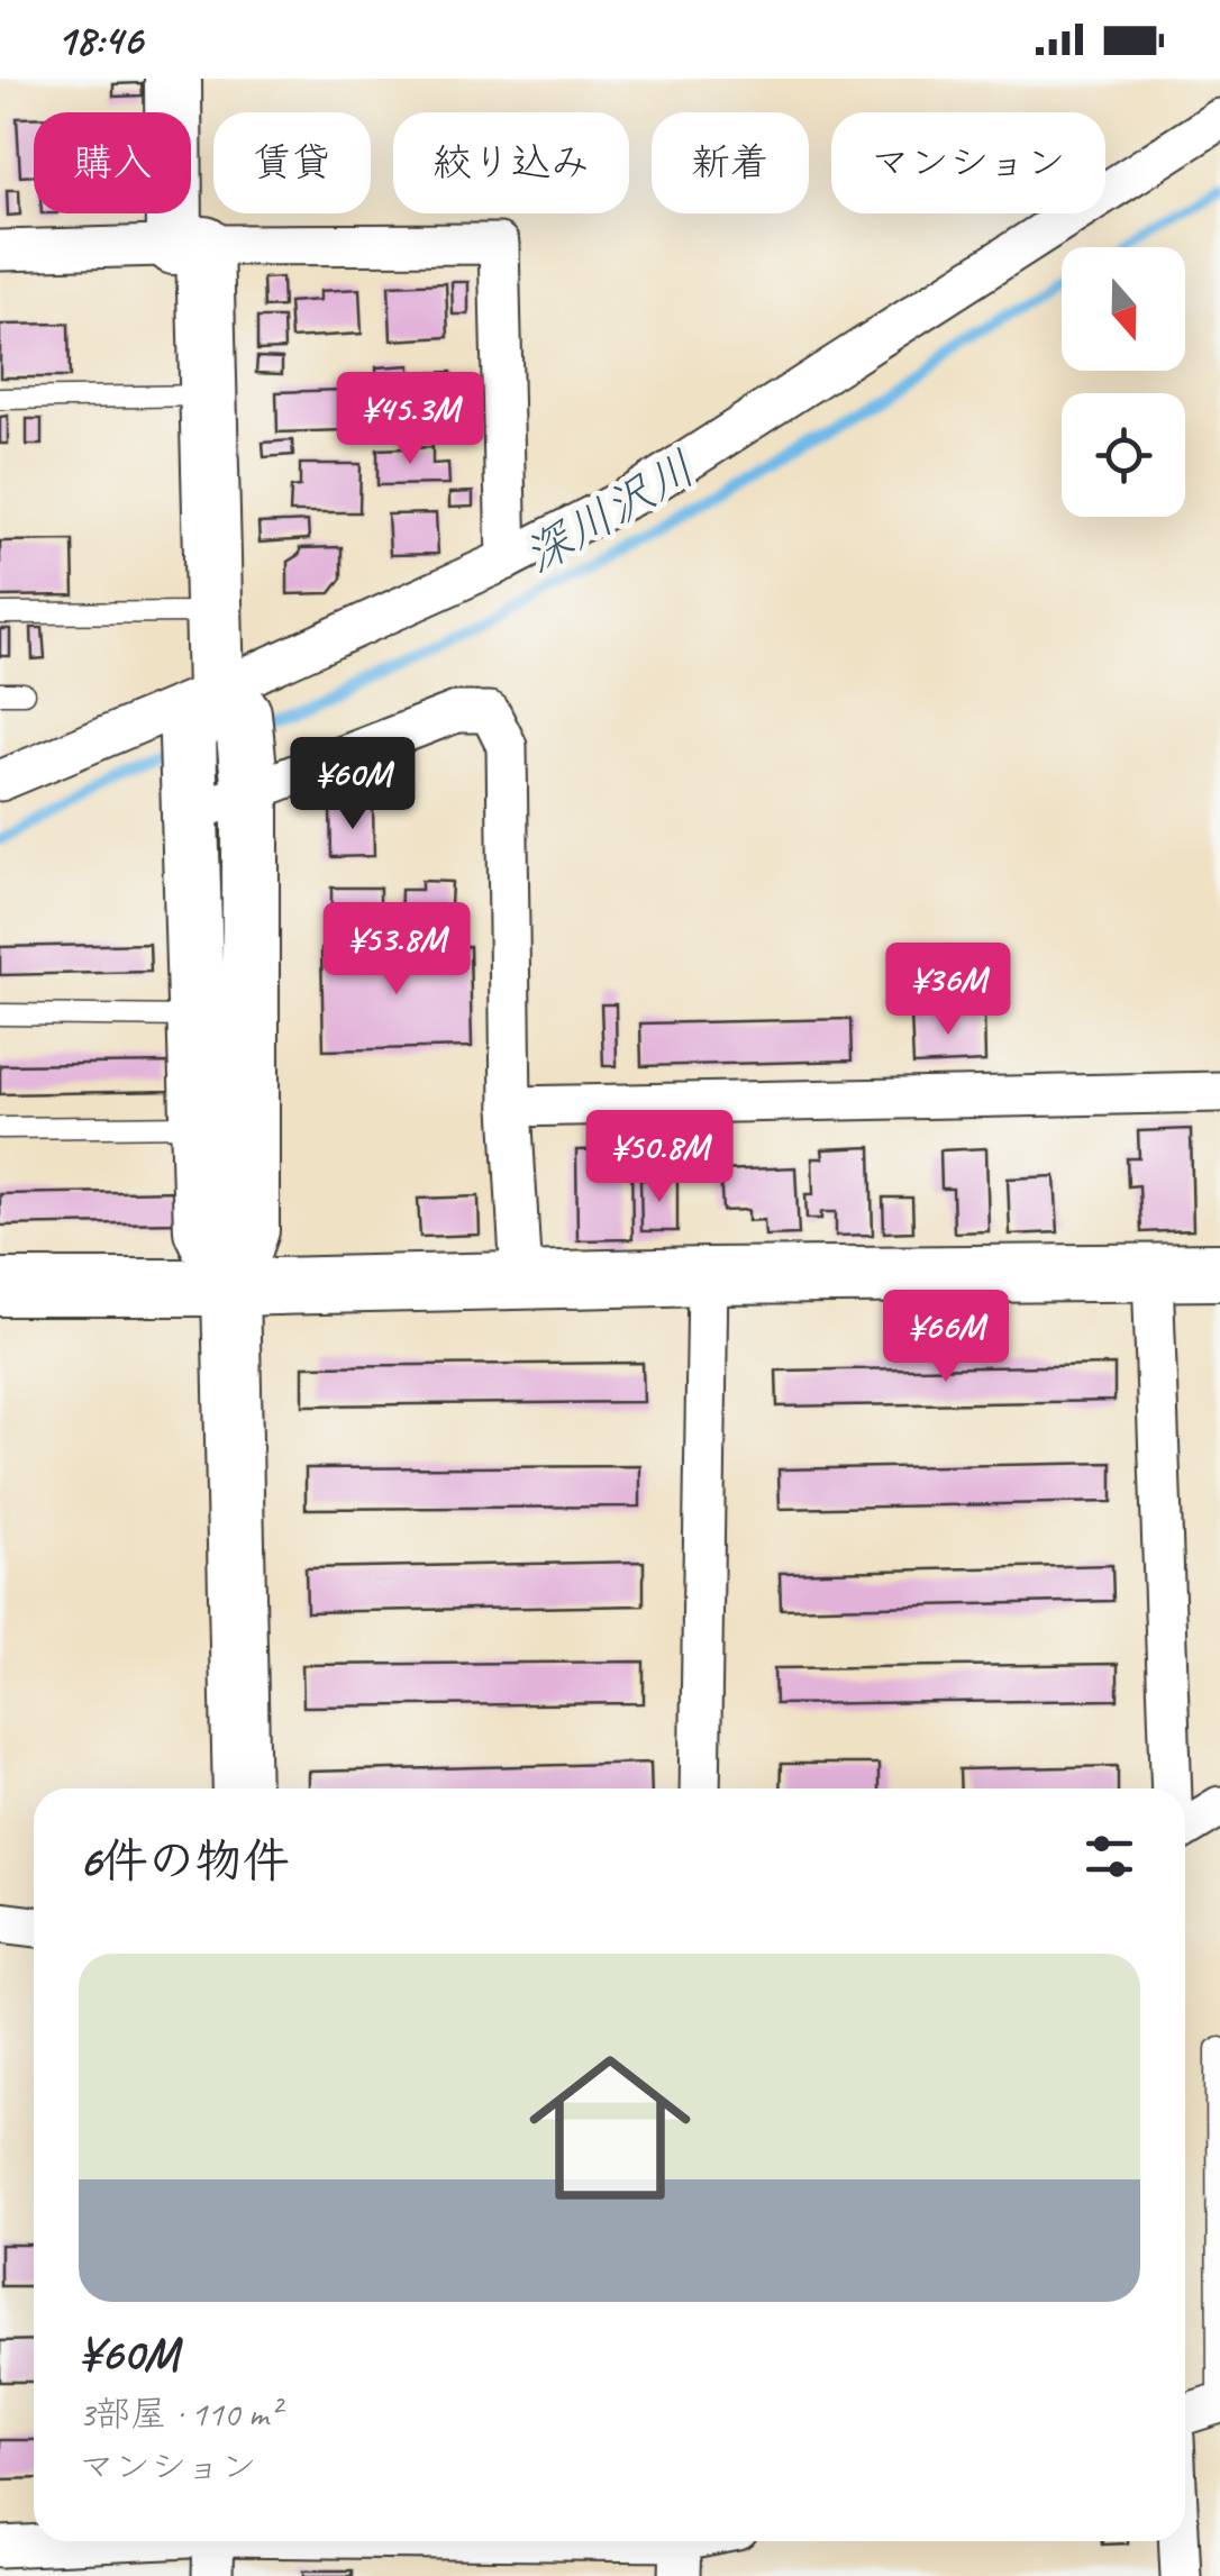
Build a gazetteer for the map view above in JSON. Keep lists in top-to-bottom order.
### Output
{
  "water": ["深川沢川"],
  "north": "bottom",
  "page": {
    "status": "18:46",
    "chip": [
      "購入",
      "賃貸",
      "絞り込み",
      "新着",
      "マンション"
    ],
    "price": [
      "¥45.3M",
      "¥60M",
      "¥53.8M",
      "¥36M",
      "¥50.8M",
      "¥66M"
    ],
    "heading": "6件の物件",
    "list": [
      {
        "name": "¥60M",
        "note": "3部屋 · 110 m² · マンション"
      }
    ]
  }
}
